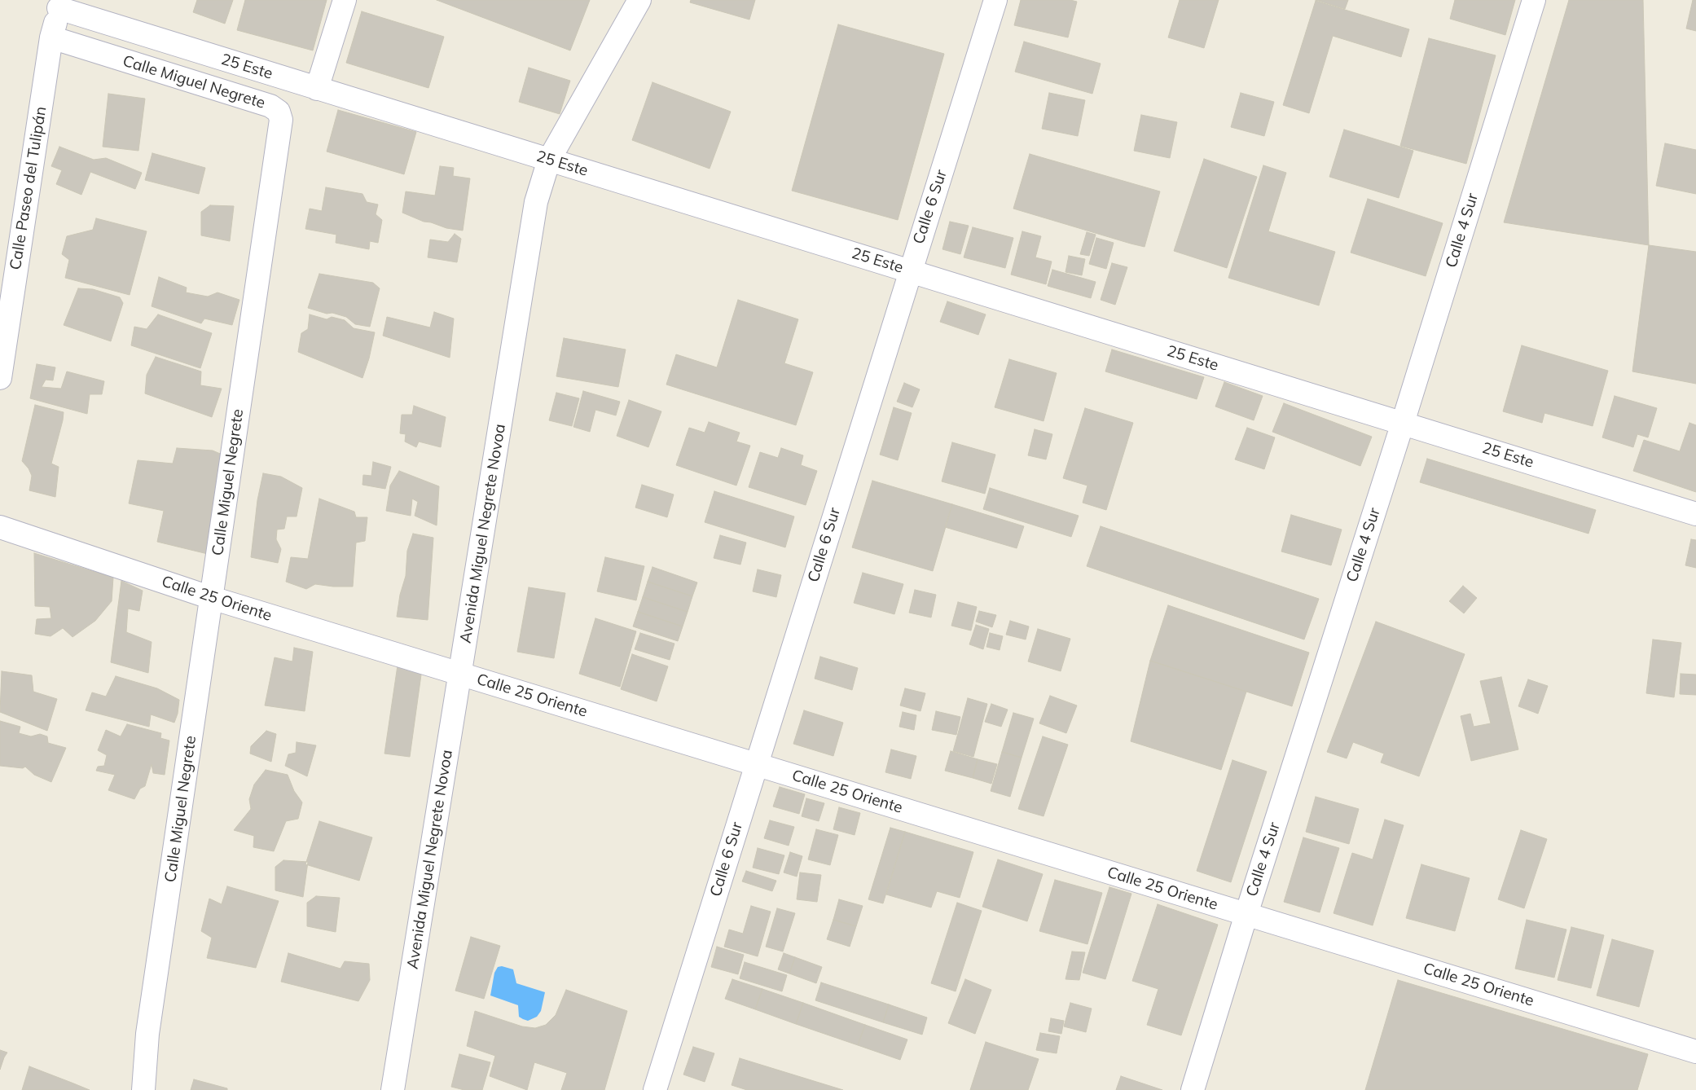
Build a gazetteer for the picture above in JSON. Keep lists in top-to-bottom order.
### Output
{
  "streets": {
    "street": [
      "25 Este",
      "Calle Miguel Negrete",
      "Calle Paseo del Tulipán",
      "Calle 6 Sur",
      "Calle 4 Sur",
      "Avenida Miguel Negrete Novoa",
      "Calle 25 Oriente"
    ]
  },
  "crossings": [
    ["25 Este", "Calle Paseo del Tulipán"],
    ["25 Este", "Calle 6 Sur"],
    ["25 Este", "Calle 4 Sur"],
    ["25 Este", "Avenida Miguel Negrete Novoa"],
    ["Calle Miguel Negrete", "Calle Paseo del Tulipán"],
    ["Calle Miguel Negrete", "Calle 25 Oriente"],
    ["Calle 6 Sur", "Calle 25 Oriente"],
    ["Calle 4 Sur", "Calle 25 Oriente"],
    ["Avenida Miguel Negrete Novoa", "Calle 25 Oriente"]
  ]
}
